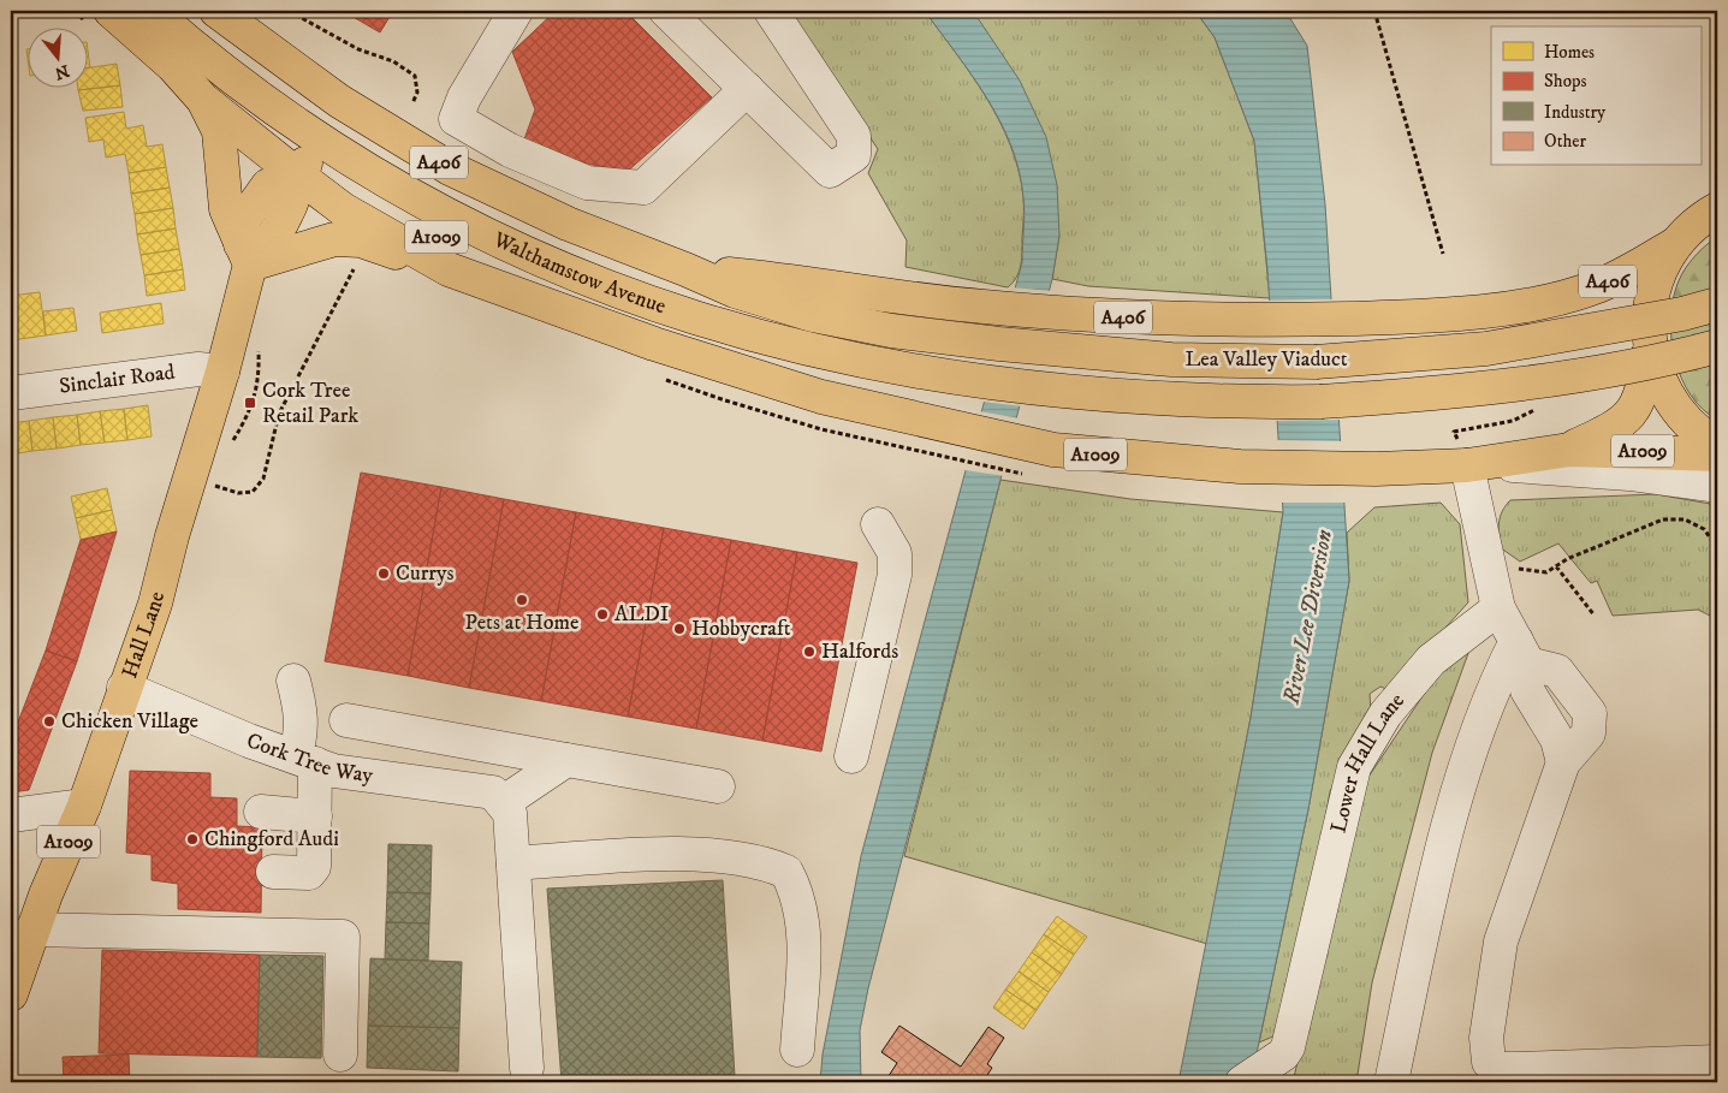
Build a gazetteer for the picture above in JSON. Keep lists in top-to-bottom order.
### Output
{
  "streets": {
    "main road": [
      "A406",
      "A1009",
      "Walthamstow Avenue",
      "Lea Valley Viaduct",
      "Hall Lane"
    ],
    "street": ["Sinclair Road", "Cork Tree Way", "Lower Hall Lane"]
  },
  "crossings": [
    ["A406", "Walthamstow Avenue"],
    ["A406", "Lea Valley Viaduct"],
    ["A1009", "Hall Lane"],
    ["Walthamstow Avenue", "Lea Valley Viaduct"],
    ["Sinclair Road", "Hall Lane"],
    ["Hall Lane", "Cork Tree Way"]
  ],
  "water": ["River Lee Diversion"],
  "places": {
    "transit": ["Cork Tree Retail Park"],
    "other": [
      "Currys",
      "Pets at Home",
      "ALDI",
      "Hobbycraft",
      "Halfords",
      "Chicken Village",
      "Chingford Audi"
    ]
  },
  "legend": [
    "Homes",
    "Shops",
    "Industry",
    "Other"
  ],
  "north": "bottom"
}
